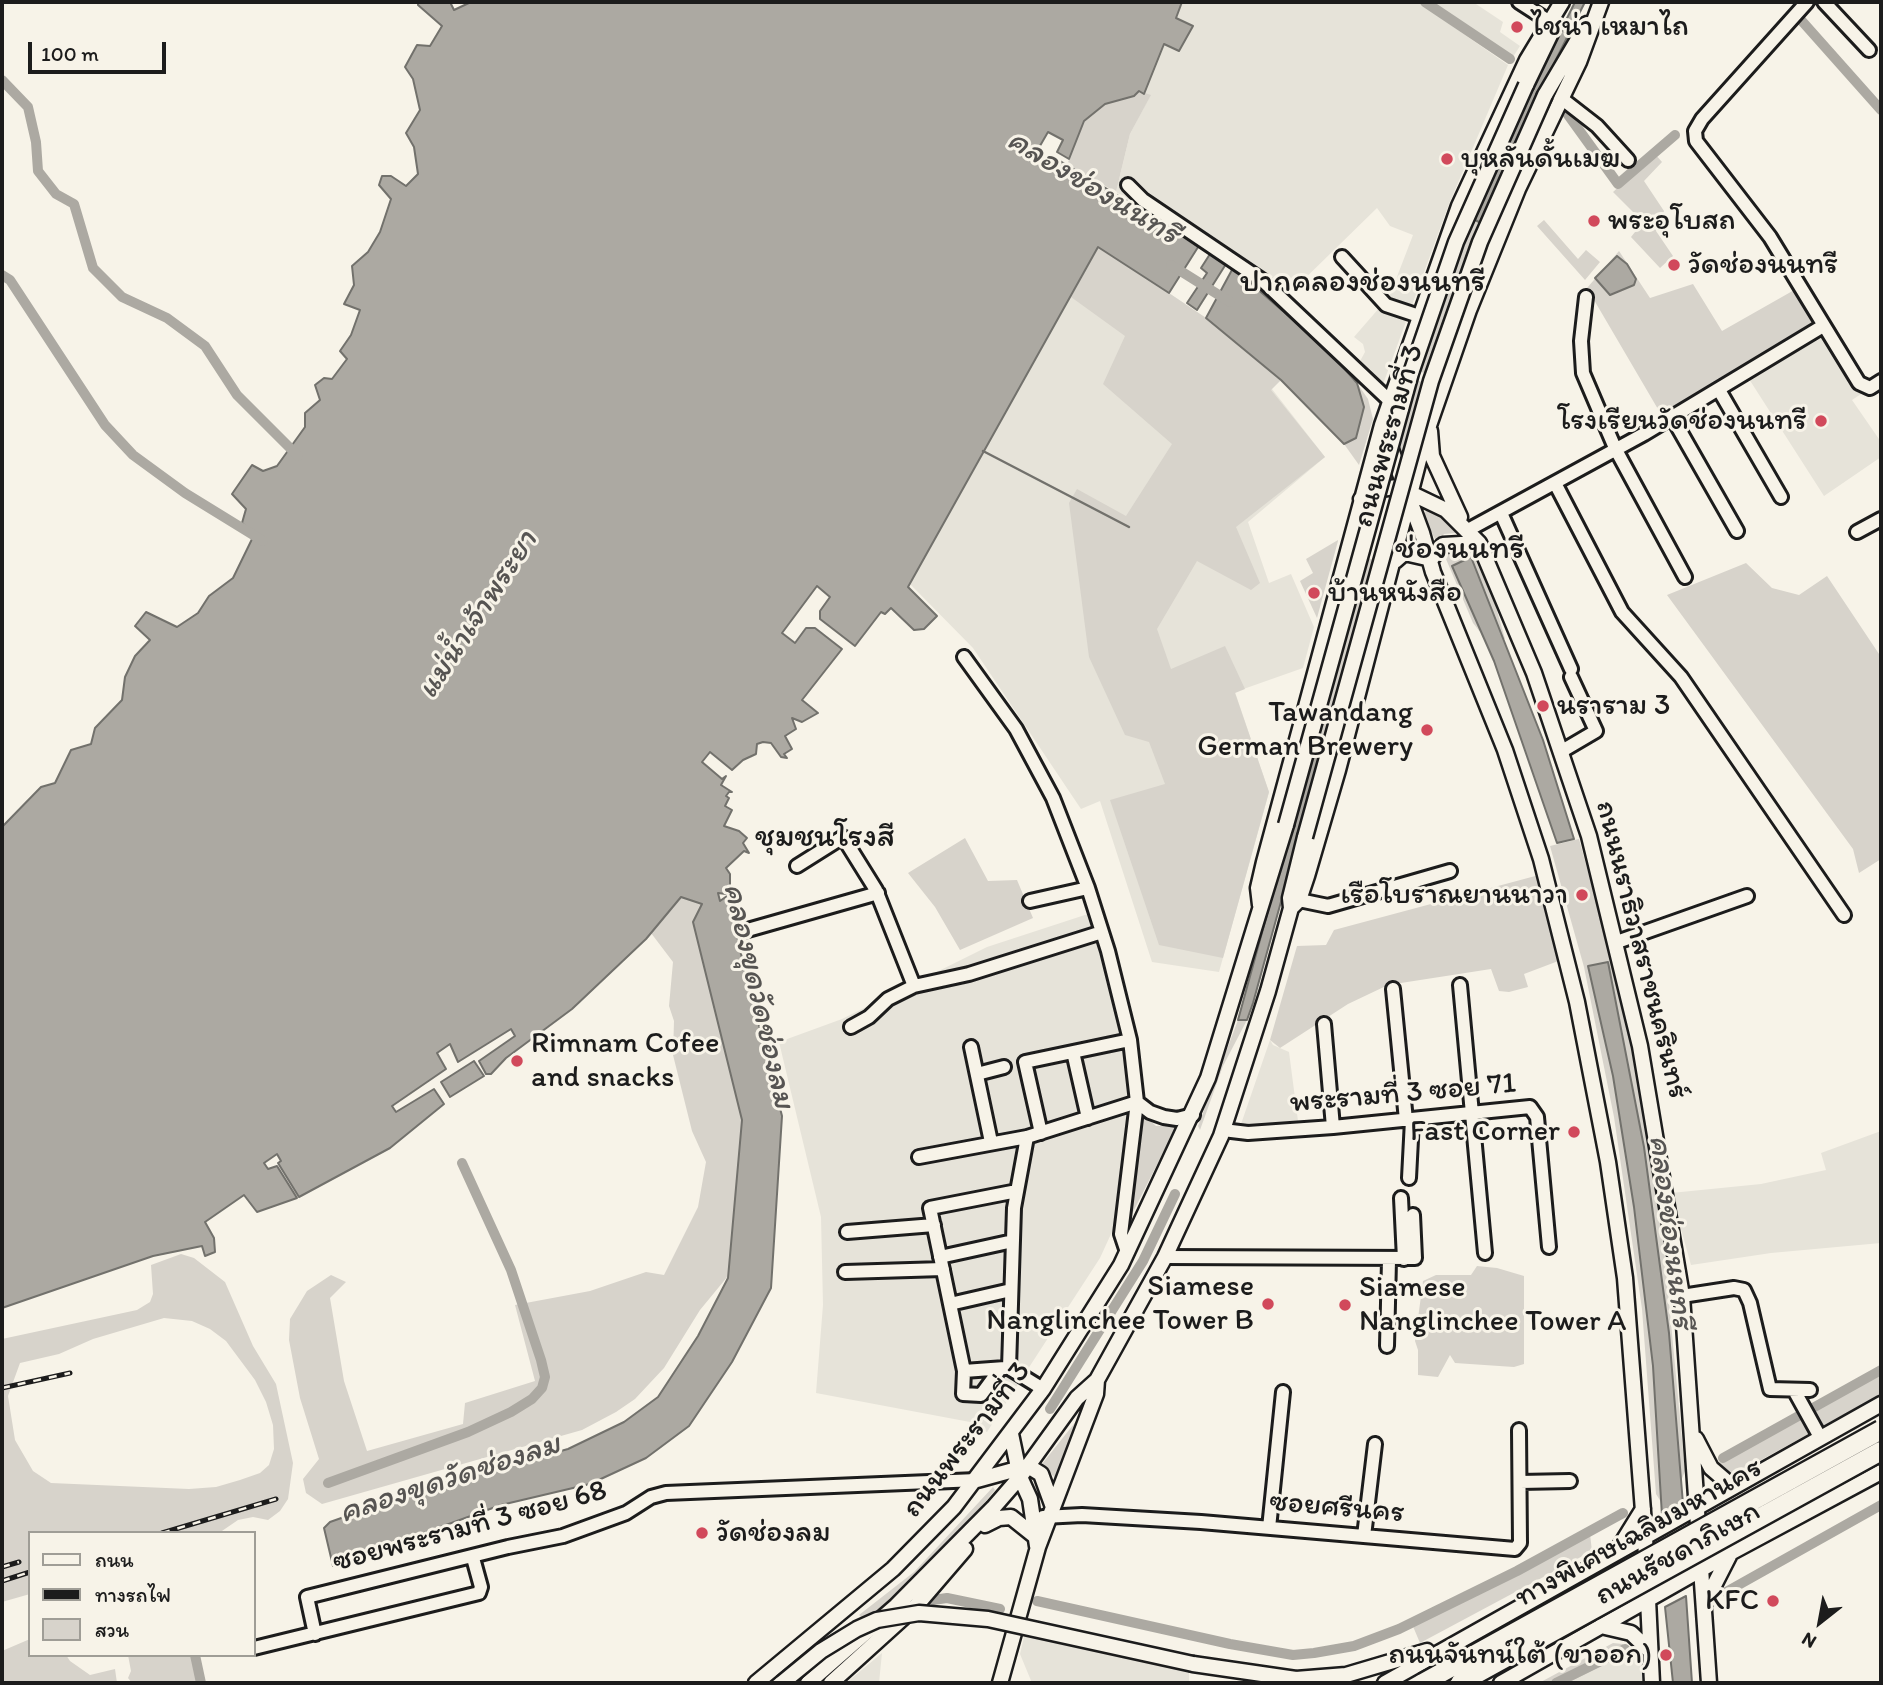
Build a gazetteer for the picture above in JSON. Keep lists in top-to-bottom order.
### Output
{
  "streets": {
    "highway": ["ทางพิเศษเฉลิมมหานคร"],
    "main road": ["ถนนพระรามที่ 3", "ถนนนราธิวาสราชนครินทร์", "ถนนรัชดาภิเษก"],
    "street": ["พระรามที่ 3 ซอย 71", "ซอยศรีนคร", "ซอยพระรามที่ 3 ซอย 68"]
  },
  "crossings": [
    ["ถนนพระรามที่ 3", "ถนนนราธิวาสราชนครินทร์"],
    ["ถนนพระรามที่ 3", "พระรามที่ 3 ซอย 71"],
    ["ถนนพระรามที่ 3", "ซอยพระรามที่ 3 ซอย 68"],
    ["ถนนนราธิวาสราชนครินทร์", "ถนนรัชดาภิเษก"]
  ],
  "districts": ["ปากคลองช่องนนทรี", "ช่องนนทรี", "ชุมชนโรงสี"],
  "water": ["คลองช่องนนทรี", "แม่น้ำเจ้าพระยา", "คลองขุดวัดช่องลม"],
  "places": [
    "ไชน่า เหมาไถ",
    "บุหลันดั้นเมฆ",
    "พระอุโบสถ",
    "วัดช่องนนทรี",
    "โรงเรียนวัดช่องนนทรี",
    "บ้านหนังสือ",
    "นราราม 3",
    "Tawandang German Brewery",
    "เรือโบราณยานนาวา",
    "Rimnam Cofee and snacks",
    "Fast Corner",
    "Siamese Nanglinchee Tower B",
    "Siamese Nanglinchee Tower A",
    "วัดช่องลม",
    "KFC",
    "ถนนจันทน์ใต้ (ขาออก)"
  ],
  "legend": ["ถนน", "ทางรถไฟ", "สวน"],
  "scale_bar": "100 m",
  "north": "bottom left"
}
